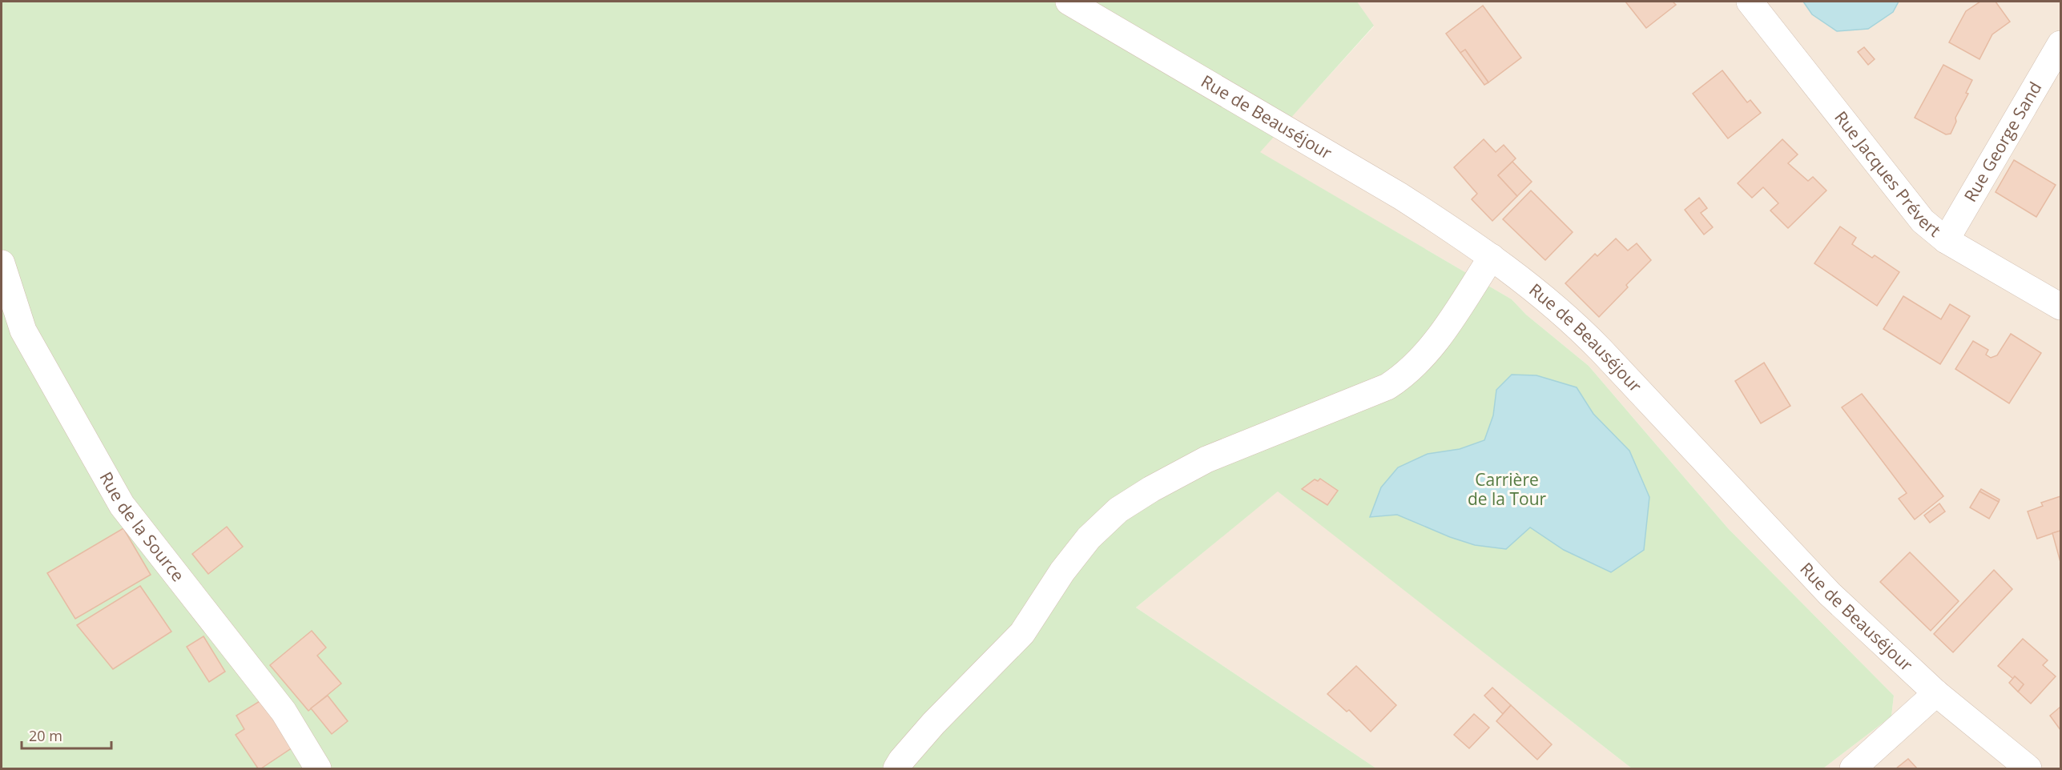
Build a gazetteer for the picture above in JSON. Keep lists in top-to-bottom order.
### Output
{
  "streets": {
    "street": [
      "Rue de Beauséjour",
      "Rue George Sand",
      "Rue Jacques Prévert",
      "Rue de la Source"
    ]
  },
  "crossings": [
    ["Rue George Sand", "Rue Jacques Prévert"]
  ],
  "parks": ["Carrière de la Tour"],
  "scale_bar": "20 m"
}
